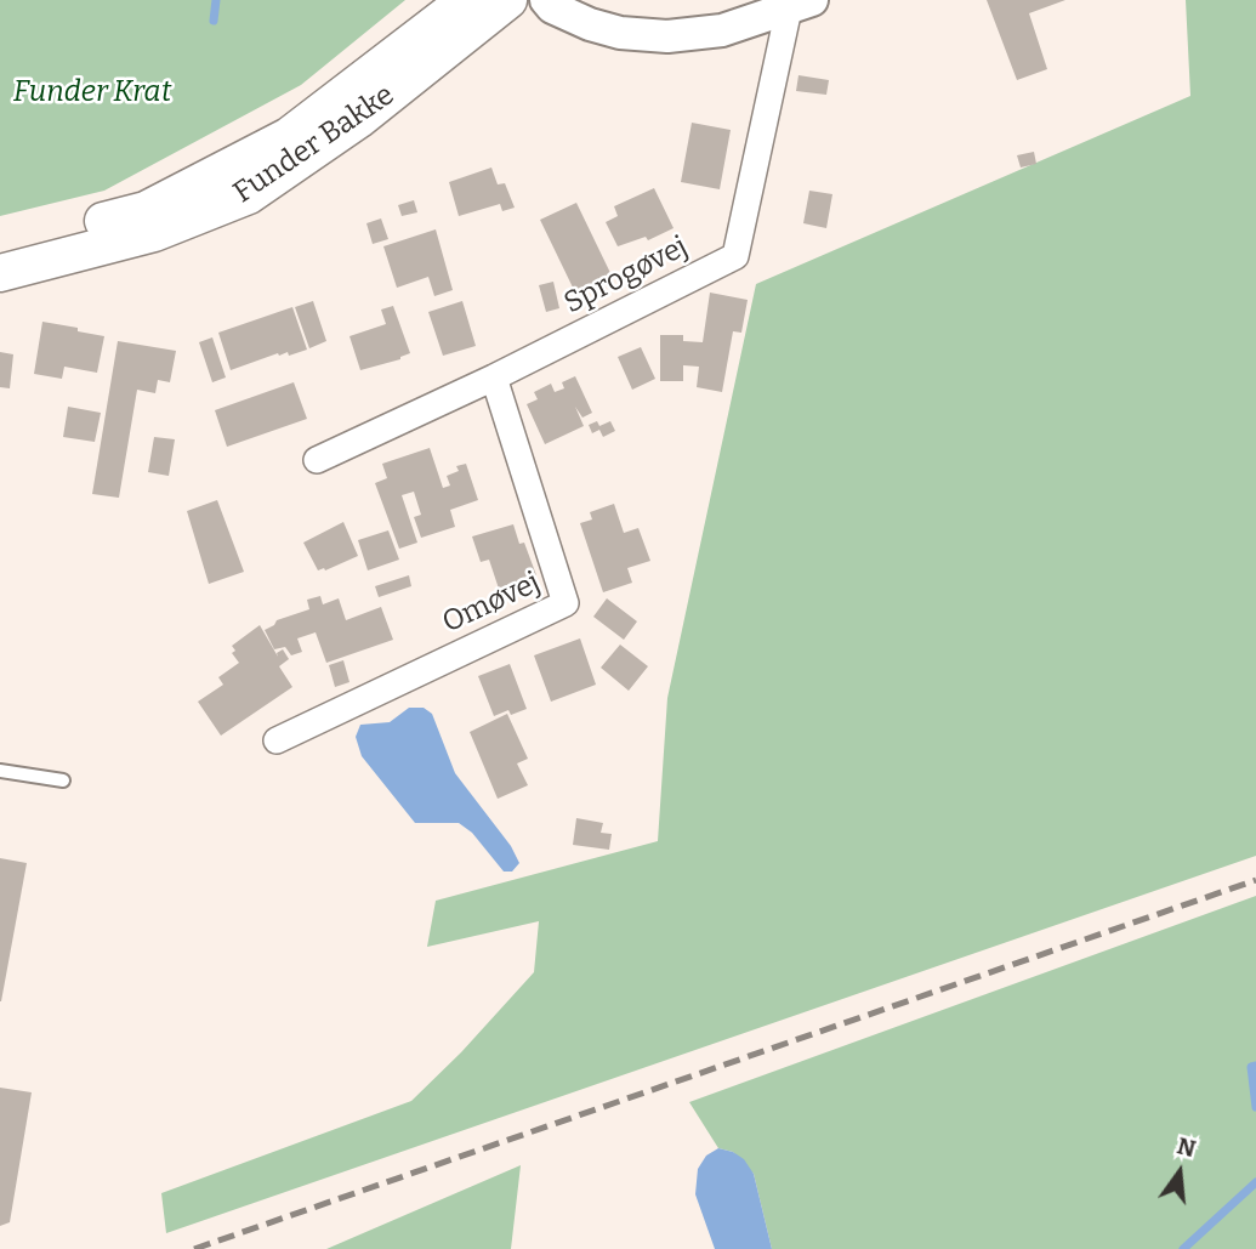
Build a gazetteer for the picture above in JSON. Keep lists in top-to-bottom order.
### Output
{
  "streets": {
    "main road": ["Funder Bakke"],
    "street": ["Sprogøvej", "Omøvej"]
  },
  "crossings": [
    ["Sprogøvej", "Omøvej"]
  ],
  "parks": ["Funder Krat"],
  "north": "top"
}
